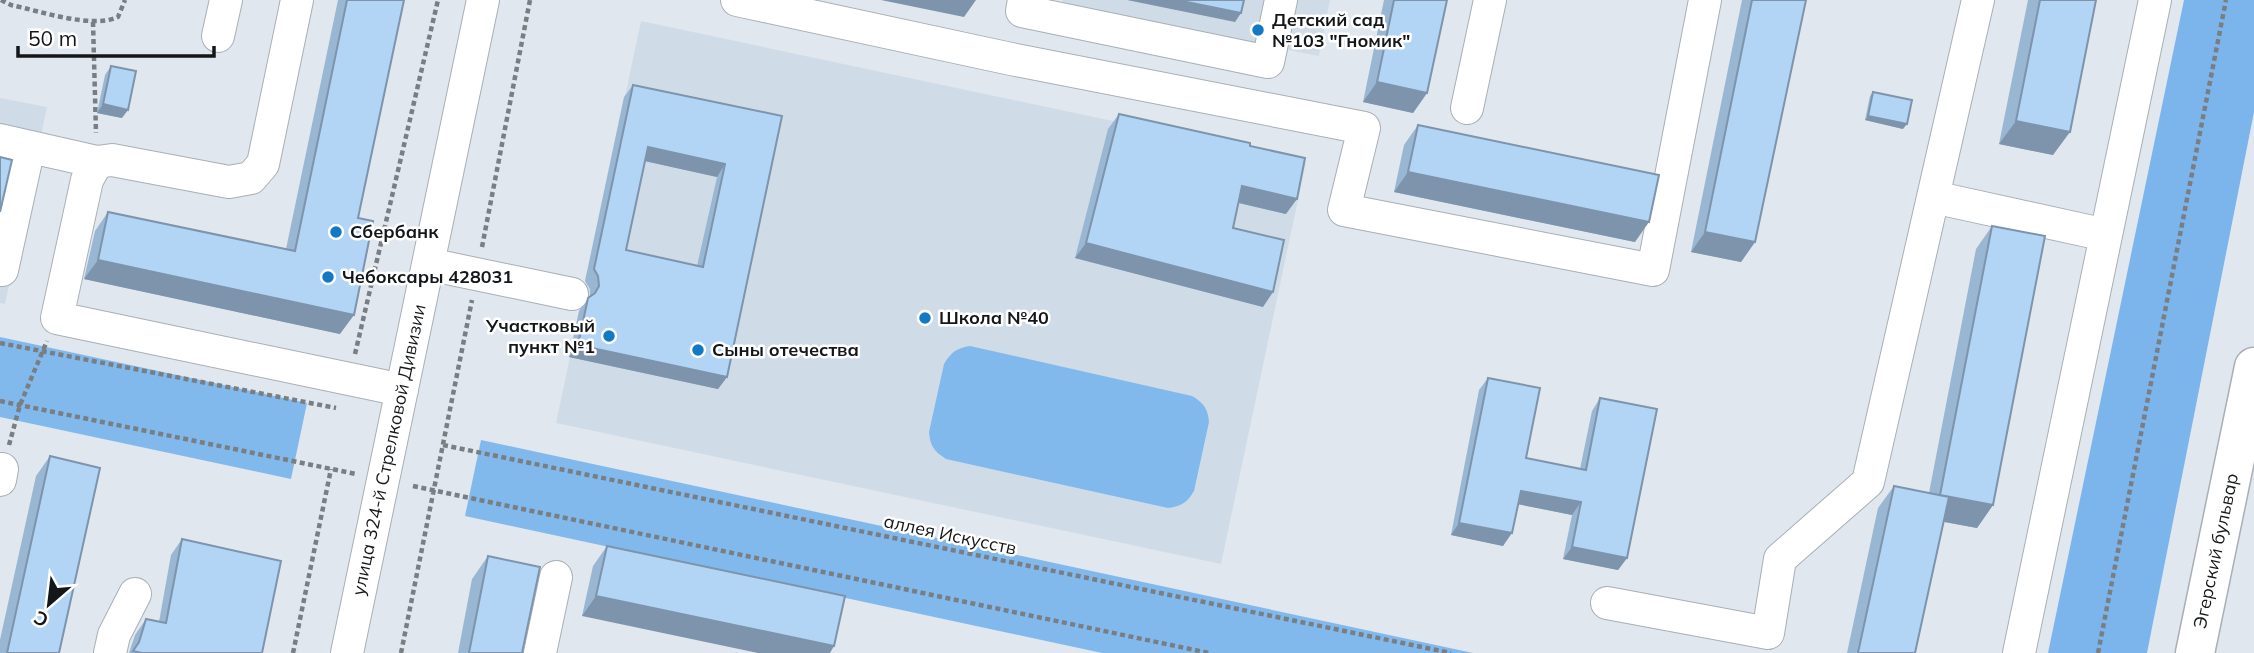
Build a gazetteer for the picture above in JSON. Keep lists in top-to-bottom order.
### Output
{
  "streets": {
    "main road": ["Эгерский бульвар"],
    "street": ["улица 324-й Стрелковой Дивизии"],
    "path": ["аллея Искусств"]
  },
  "places": [
    "Детский сад №103 \"Гномик\"",
    "Сбербанк",
    "Чебоксары 428031",
    "Школа №40",
    "Участковый пункт №1",
    "Сыны отечества"
  ],
  "scale_bar": "50 m",
  "north": "bottom left"
}
